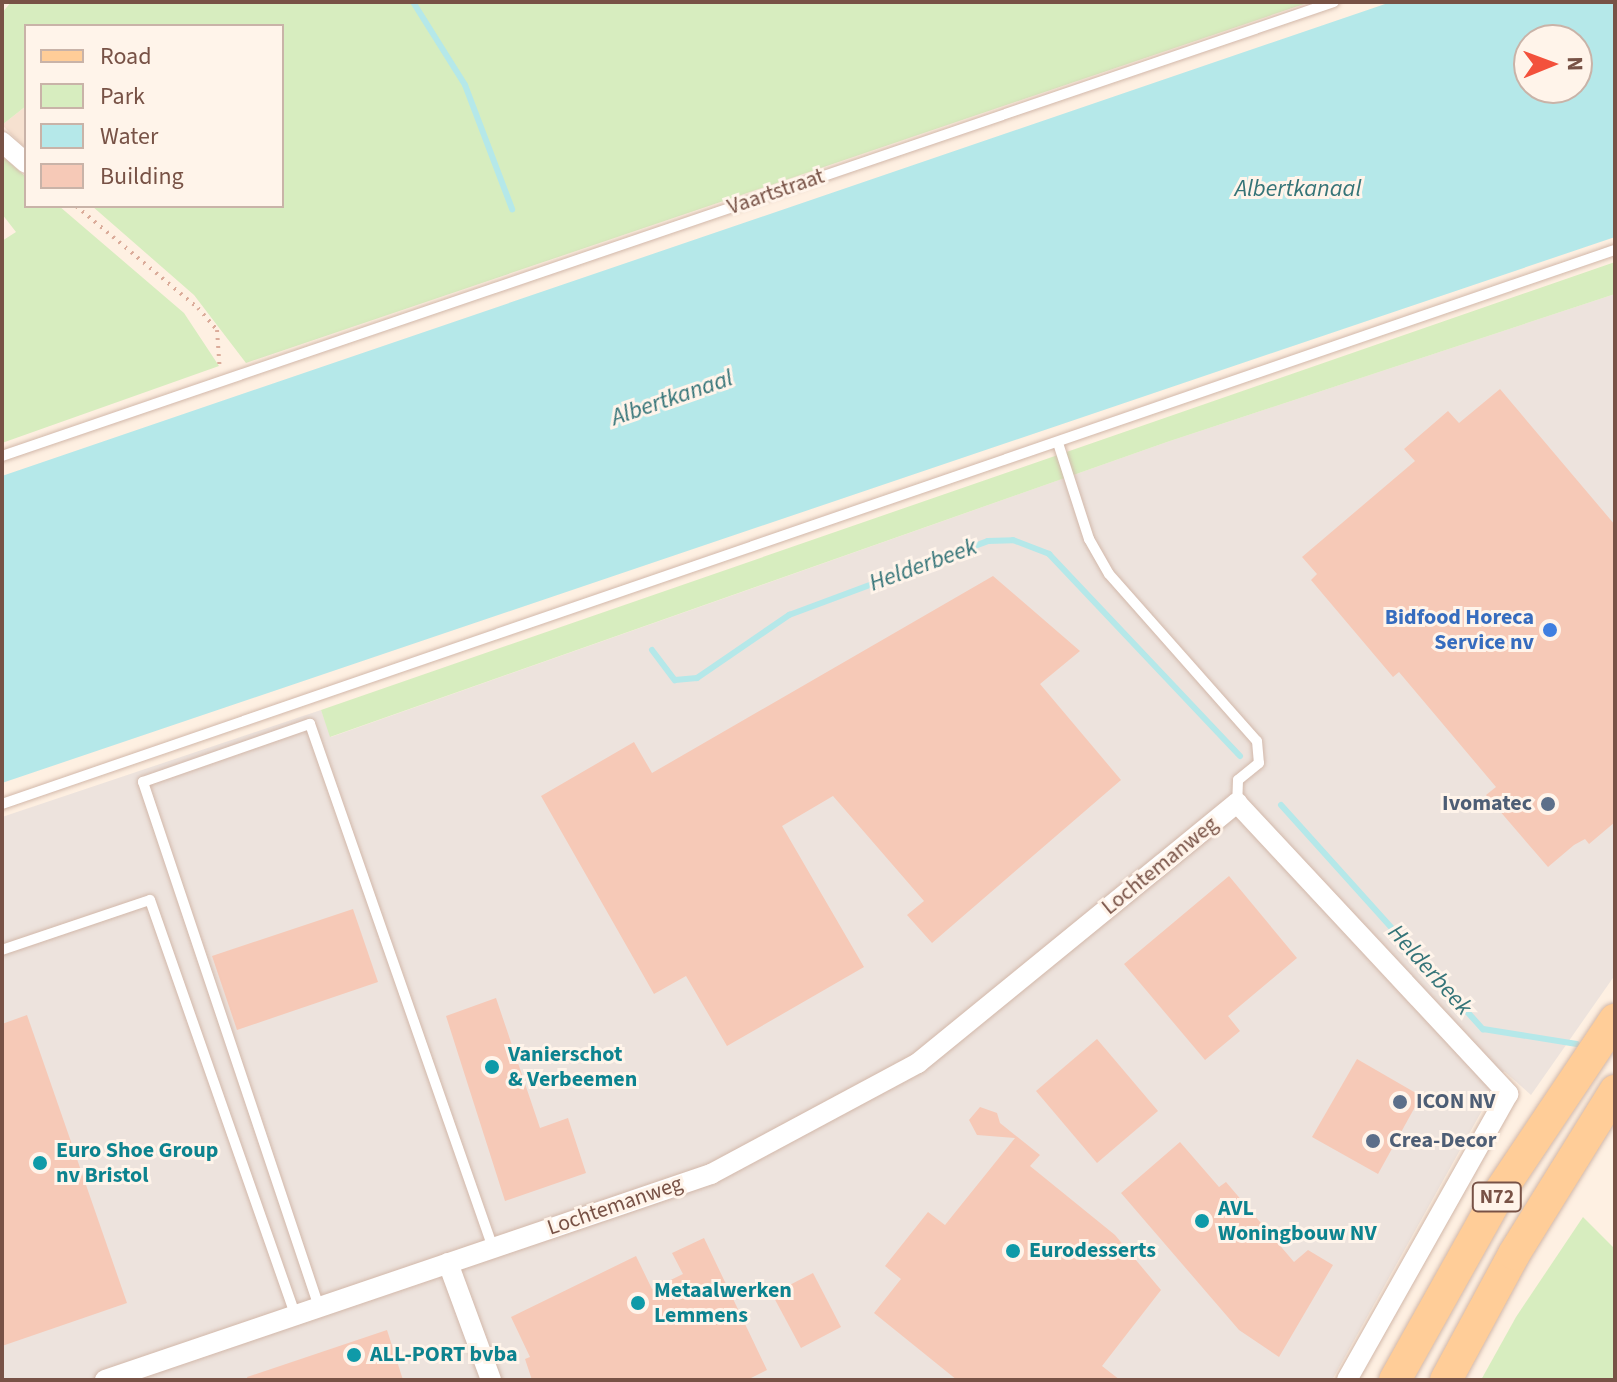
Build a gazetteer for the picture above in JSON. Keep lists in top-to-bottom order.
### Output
{
  "streets": {
    "main road": ["N72"],
    "street": ["Lochtemanweg"],
    "lane": ["Vaartstraat"]
  },
  "water": ["Albertkanaal", "Helderbeek"],
  "places": [
    "Bidfood Horeca Service nv",
    "Ivomatec",
    "Vanierschot & Verbeemen",
    "ICON NV",
    "Crea-Decor",
    "Euro Shoe Group nv Bristol",
    "AVL Woningbouw NV",
    "Eurodesserts",
    "Metaalwerken Lemmens",
    "ALL-PORT bvba"
  ],
  "legend": [
    "Road",
    "Park",
    "Water",
    "Building"
  ],
  "north": "right"
}
